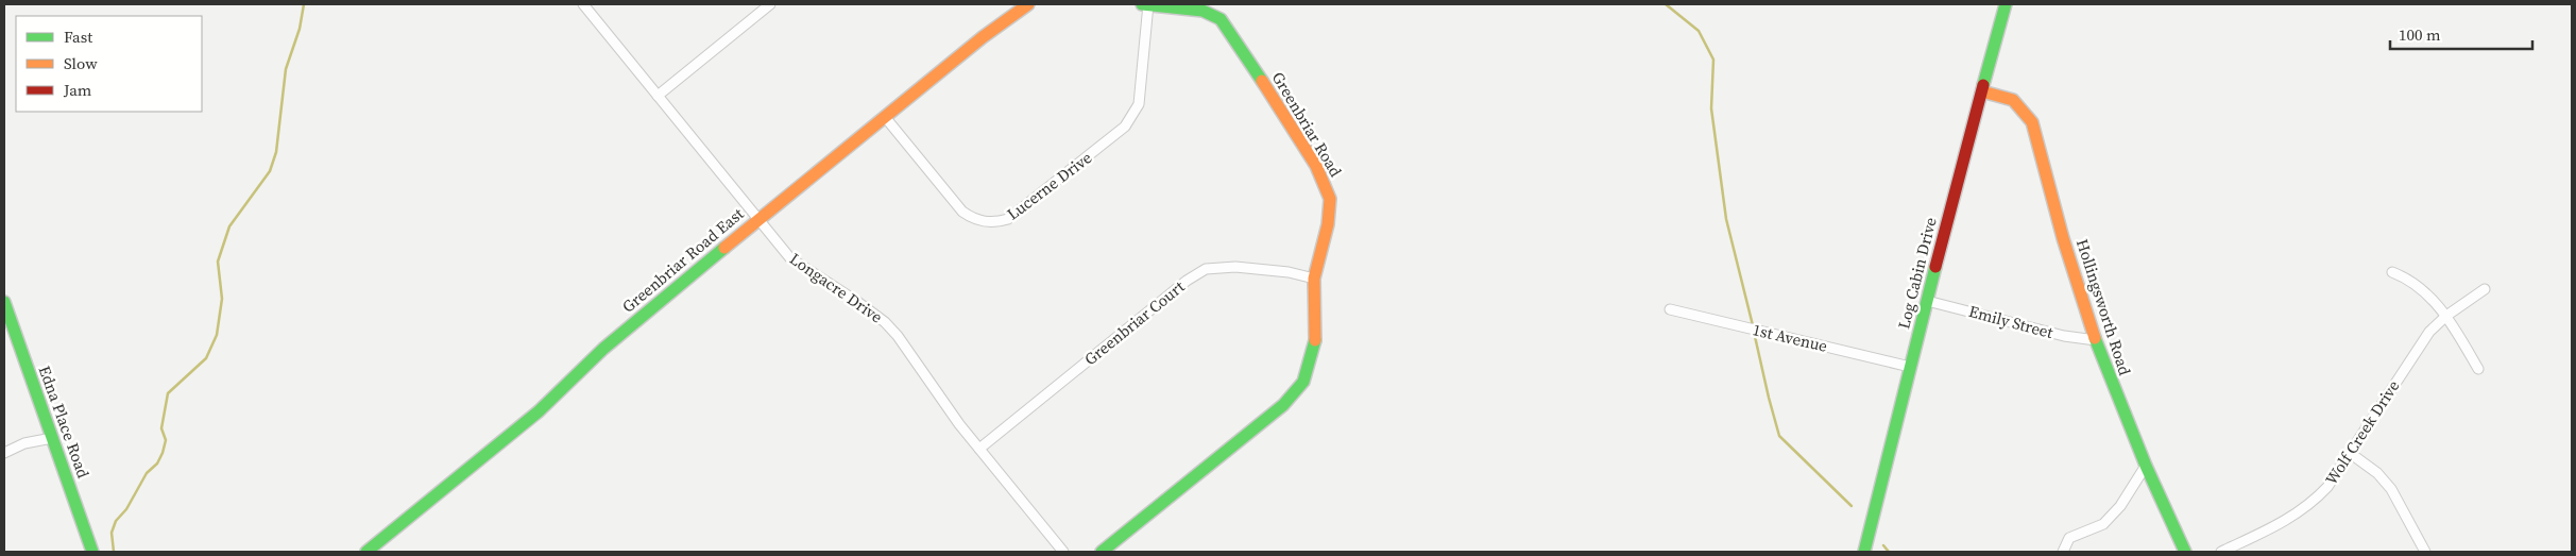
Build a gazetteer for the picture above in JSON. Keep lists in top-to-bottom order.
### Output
{
  "streets": {
    "street": [
      "Greenbriar Road",
      "Lucerne Drive",
      "Greenbriar Road East",
      "Log Cabin Drive",
      "Longacre Drive",
      "Hollingsworth Road",
      "Emily Street",
      "Greenbriar Court",
      "1st Avenue",
      "Edna Place Road",
      "Wolf Creek Drive"
    ]
  },
  "crossings": [
    ["Greenbriar Road", "Lucerne Drive"],
    ["Greenbriar Road", "Greenbriar Court"],
    ["Lucerne Drive", "Greenbriar Road East"],
    ["Greenbriar Road East", "Longacre Drive"],
    ["Log Cabin Drive", "Hollingsworth Road"],
    ["Log Cabin Drive", "Emily Street"],
    ["Log Cabin Drive", "1st Avenue"],
    ["Longacre Drive", "Greenbriar Court"],
    ["Hollingsworth Road", "Emily Street"]
  ],
  "legend": ["Fast", "Slow", "Jam"],
  "scale_bar": "100 m"
}
